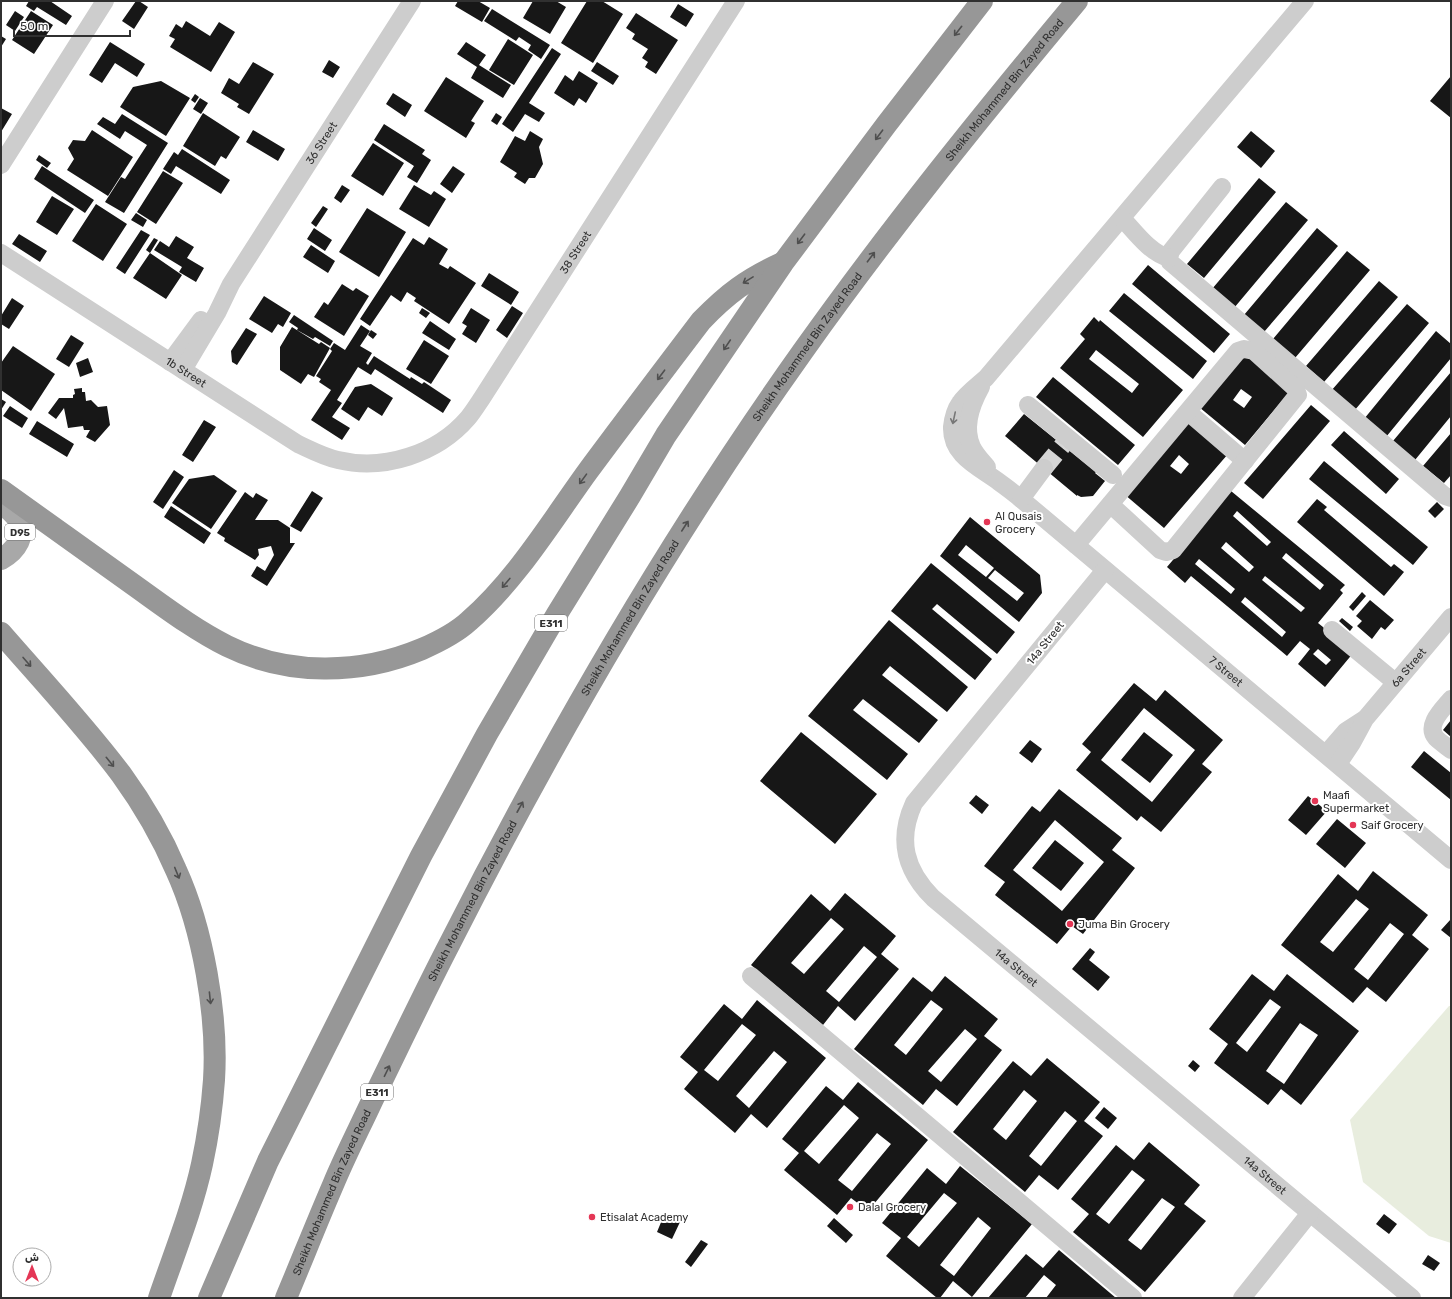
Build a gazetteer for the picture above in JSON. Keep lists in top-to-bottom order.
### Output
{
  "streets": {
    "highway": ["Sheikh Mohammed Bin Zayed Road", "E311"],
    "main road": ["D95"],
    "street": [
      "36 Street",
      "38 Street",
      "1b Street",
      "14a Street",
      "6a Street",
      "7 Street"
    ]
  },
  "crossings": [
    ["36 Street", "1b Street"],
    ["38 Street", "1b Street"],
    ["14a Street", "7 Street"],
    ["6a Street", "7 Street"]
  ],
  "places": [
    "Al Qusais Grocery",
    "Maafi Supermarket",
    "Saif Grocery",
    "Juma Bin Grocery",
    "Dalal Grocery",
    "Etisalat Academy"
  ],
  "scale_bar": "50 m",
  "north": "top"
}
